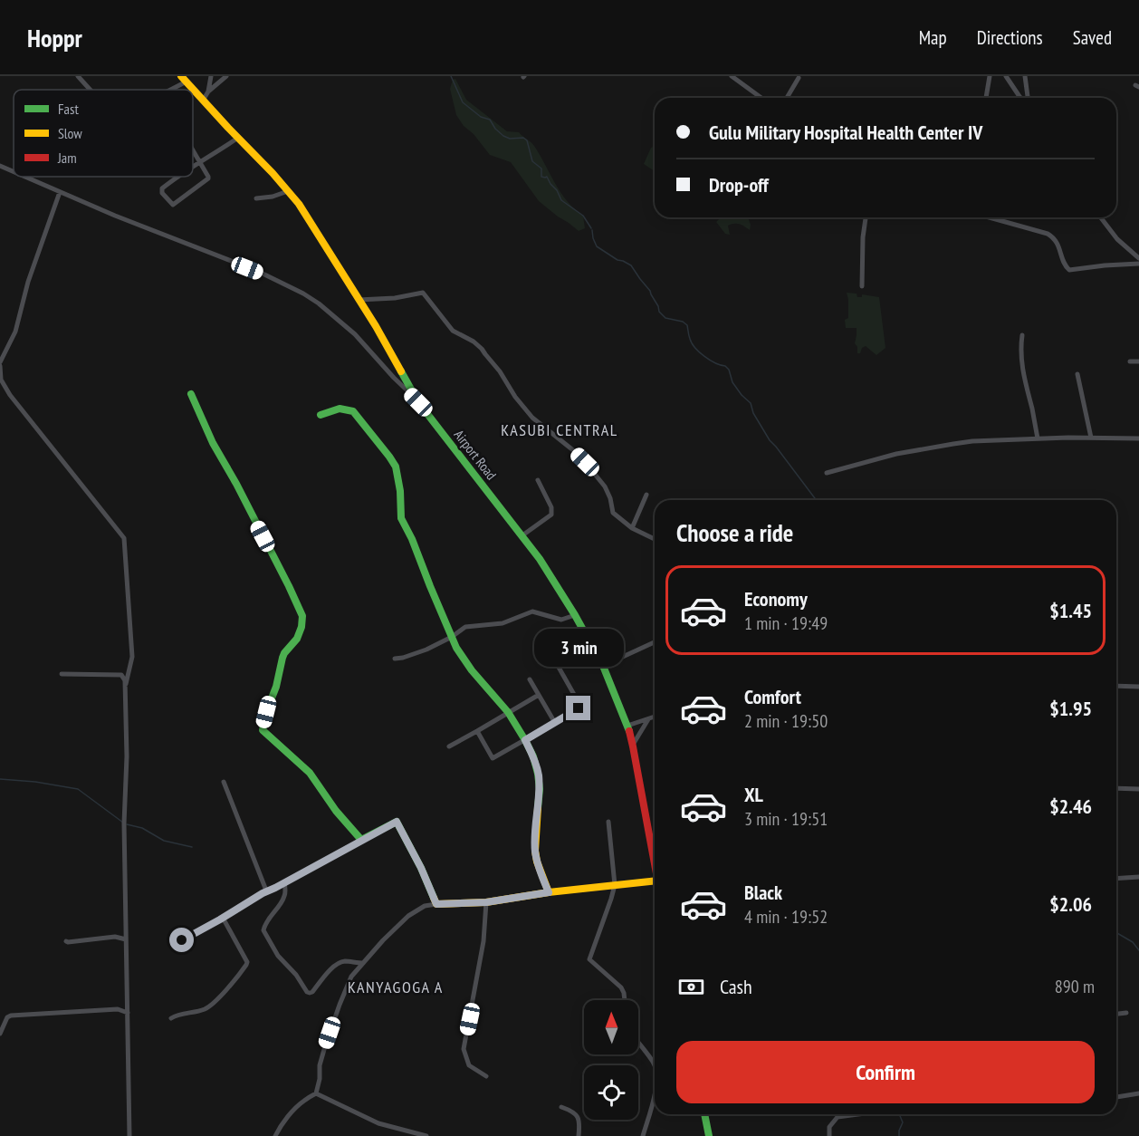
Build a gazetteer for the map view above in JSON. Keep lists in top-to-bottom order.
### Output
{
  "streets": {
    "street": ["Airport Road"]
  },
  "districts": ["KASUBI CENTRAL", "KANYAGOGA A"],
  "legend": ["Fast", "Slow", "Jam"],
  "north": "top",
  "page": {
    "header": "Hoppr",
    "nav": ["Map", "Directions", "Saved"],
    "banner": ["Gulu Military Hospital Health Center IV", "Drop-off"],
    "heading": "Choose a ride",
    "list": [
      {
        "name": "Economy",
        "note": "1 min · 19:49",
        "value": "$1.45"
      },
      {
        "name": "Comfort",
        "note": "2 min · 19:50",
        "value": "$1.95"
      },
      {
        "name": "XL",
        "note": "3 min · 19:51",
        "value": "$2.46"
      },
      {
        "name": "Black",
        "note": "4 min · 19:52",
        "value": "$2.06"
      }
    ],
    "bubble": "3 min",
    "pay": ["Cash", "890 m"],
    "buttons": "Confirm"
  }
}
